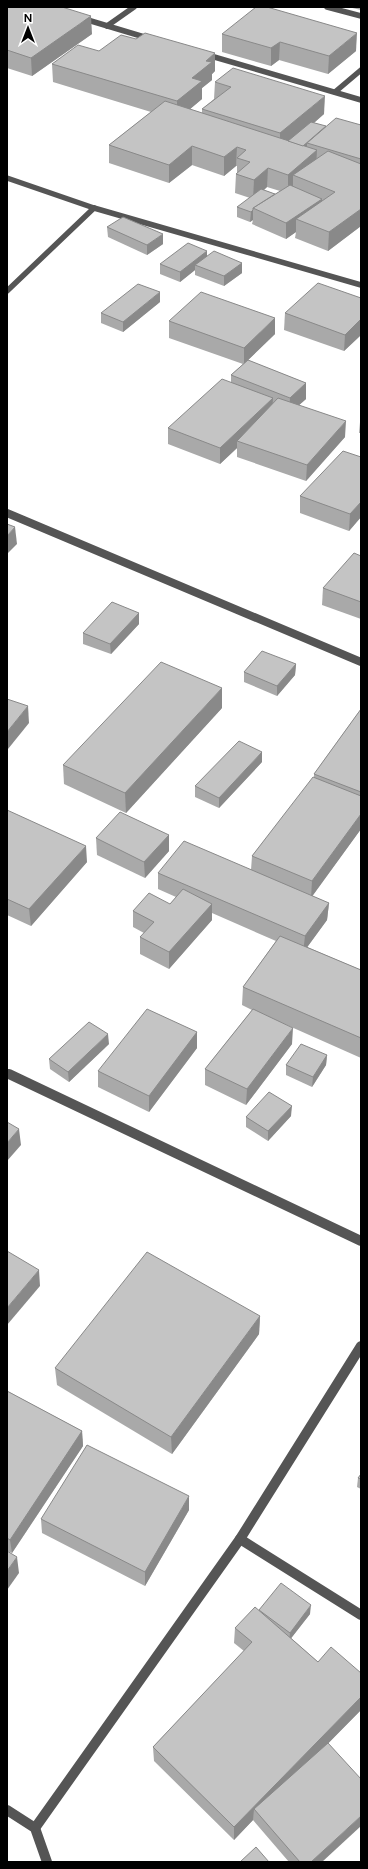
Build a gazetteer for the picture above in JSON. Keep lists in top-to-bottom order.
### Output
{
  "north": "top"
}
